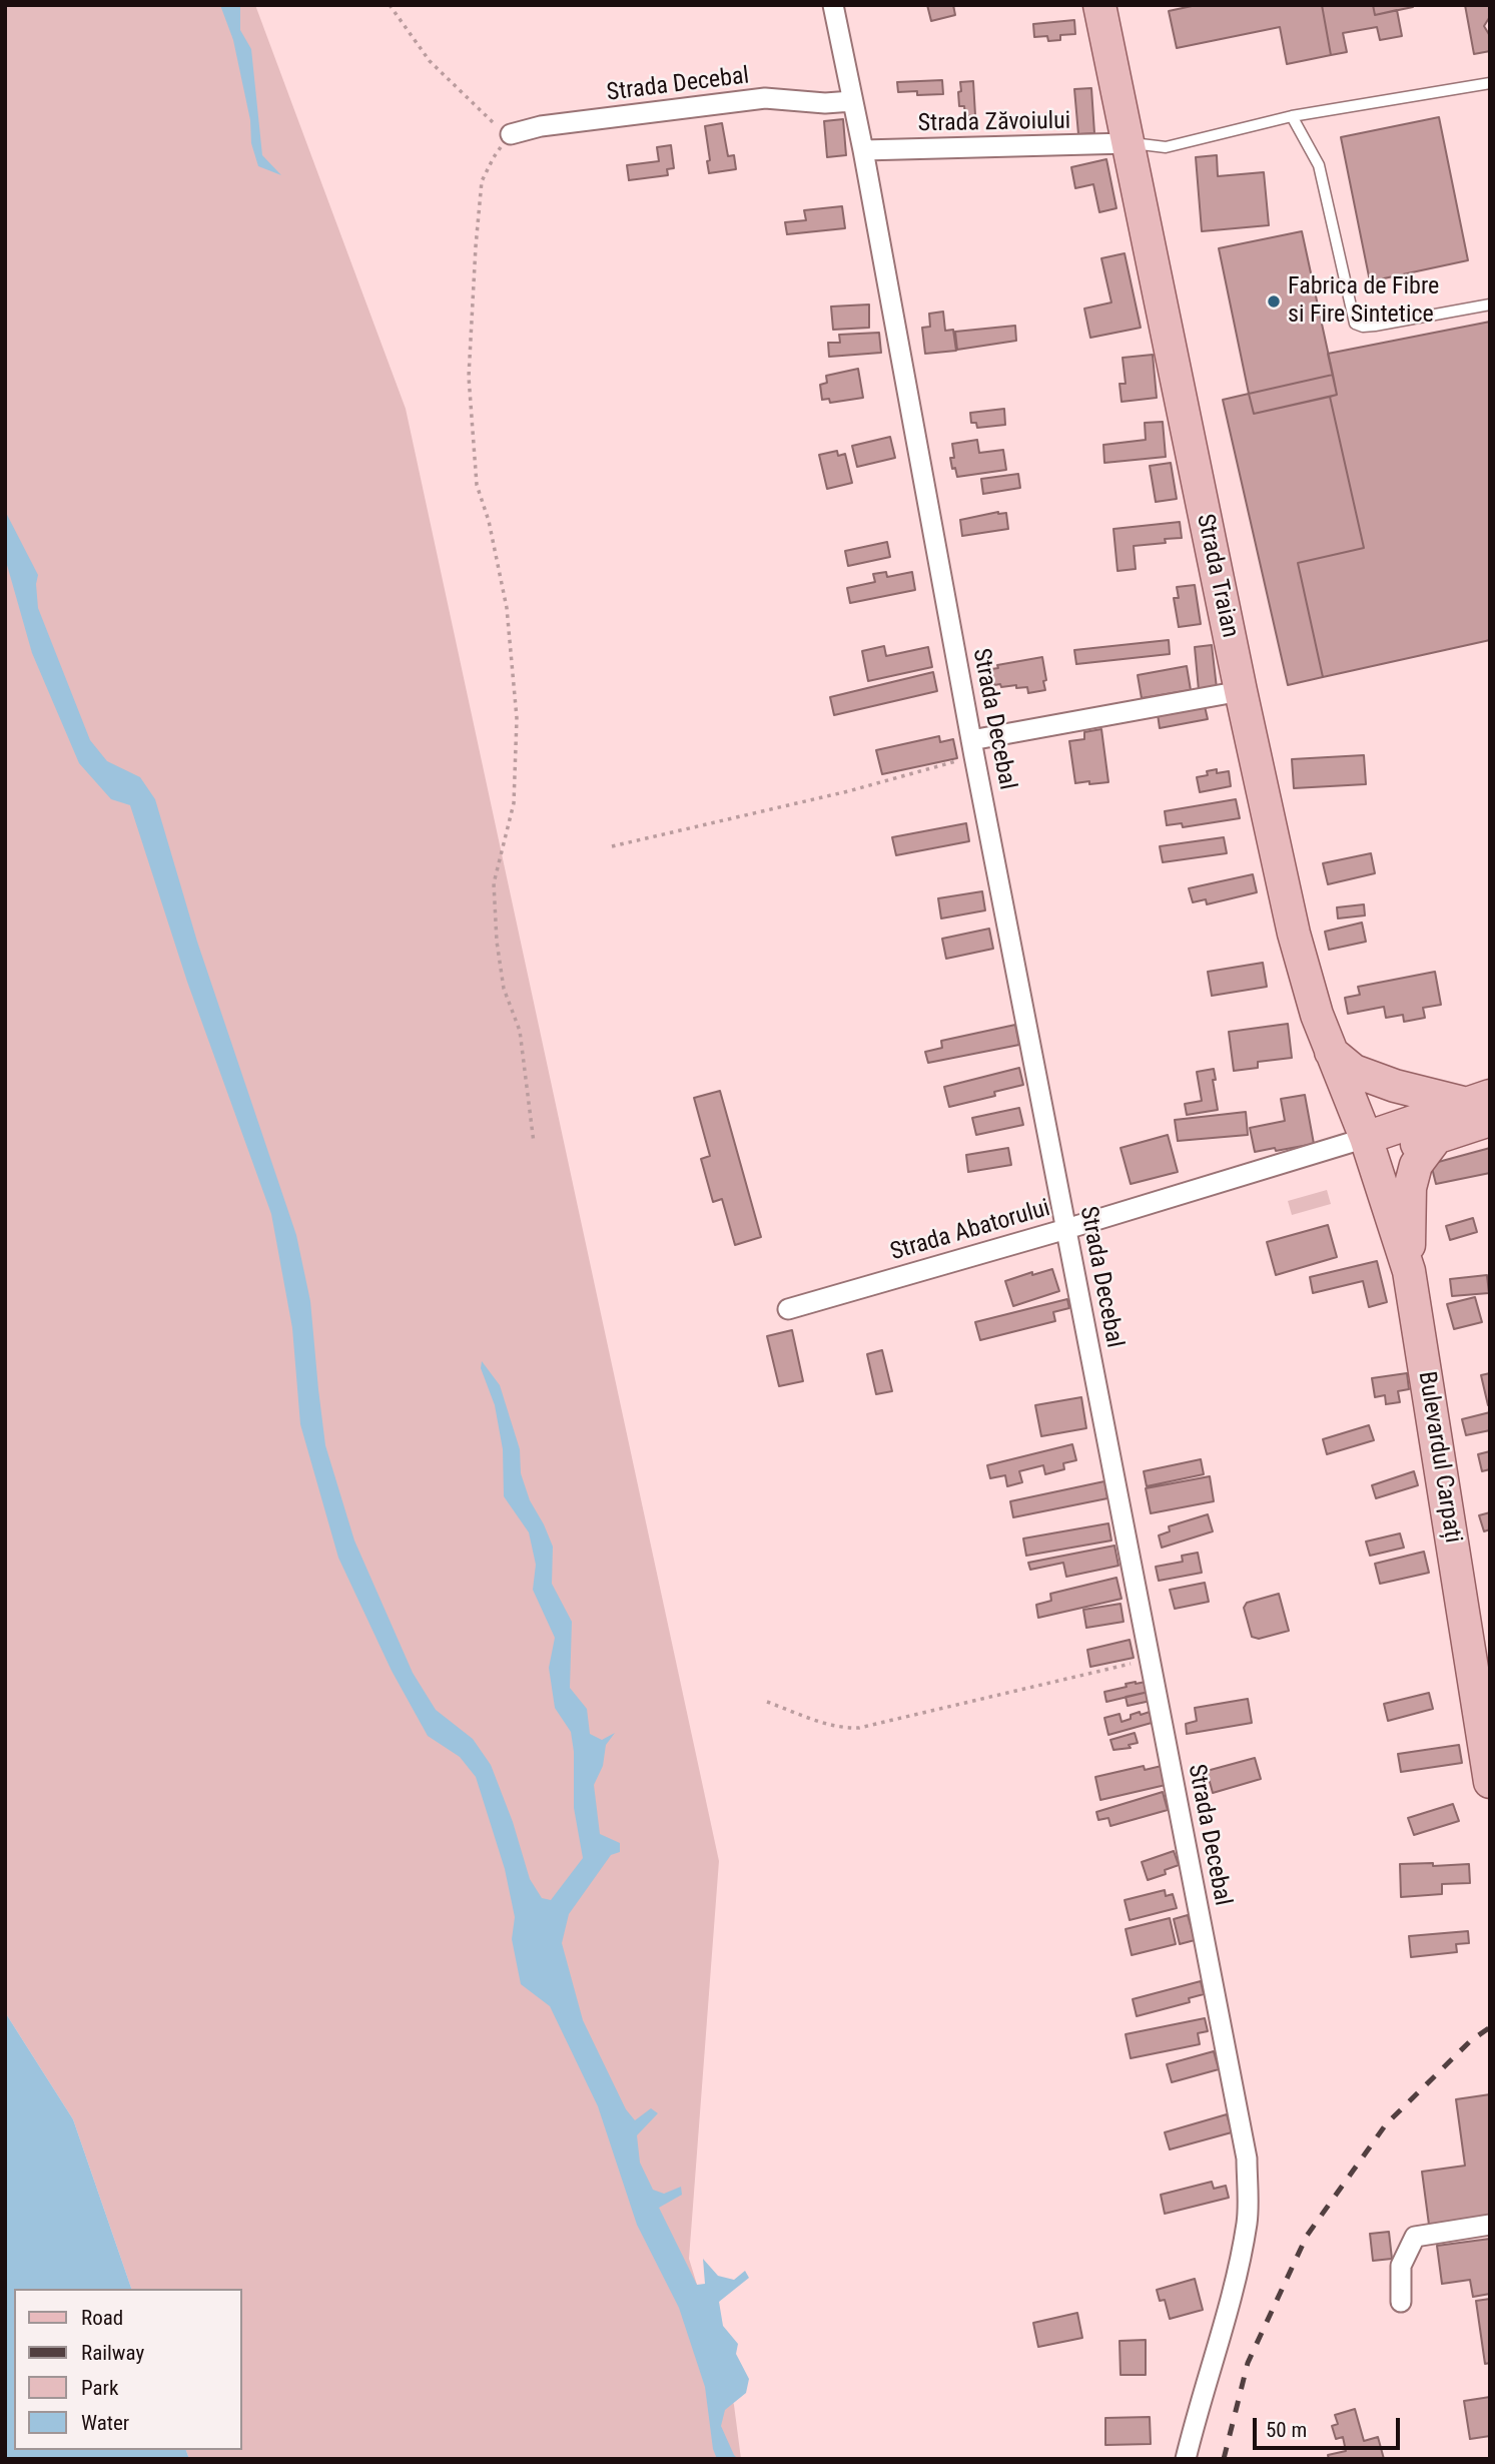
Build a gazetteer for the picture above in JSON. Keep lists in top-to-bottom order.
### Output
{
  "streets": {
    "main road": ["Strada Traian", "Bulevardul Carpați"],
    "street": ["Strada Decebal", "Strada Zăvoiului", "Strada Abatorului"]
  },
  "crossings": [
    ["Strada Decebal", "Strada Zăvoiului"],
    ["Strada Decebal", "Strada Abatorului"],
    ["Strada Zăvoiului", "Strada Traian"],
    ["Strada Traian", "Strada Abatorului"],
    ["Strada Traian", "Bulevardul Carpați"],
    ["Strada Abatorului", "Bulevardul Carpați"]
  ],
  "places": ["Fabrica de Fibre si Fire Sintetice"],
  "legend": [
    "Road",
    "Railway",
    "Park",
    "Water"
  ],
  "scale_bar": "50 m"
}
